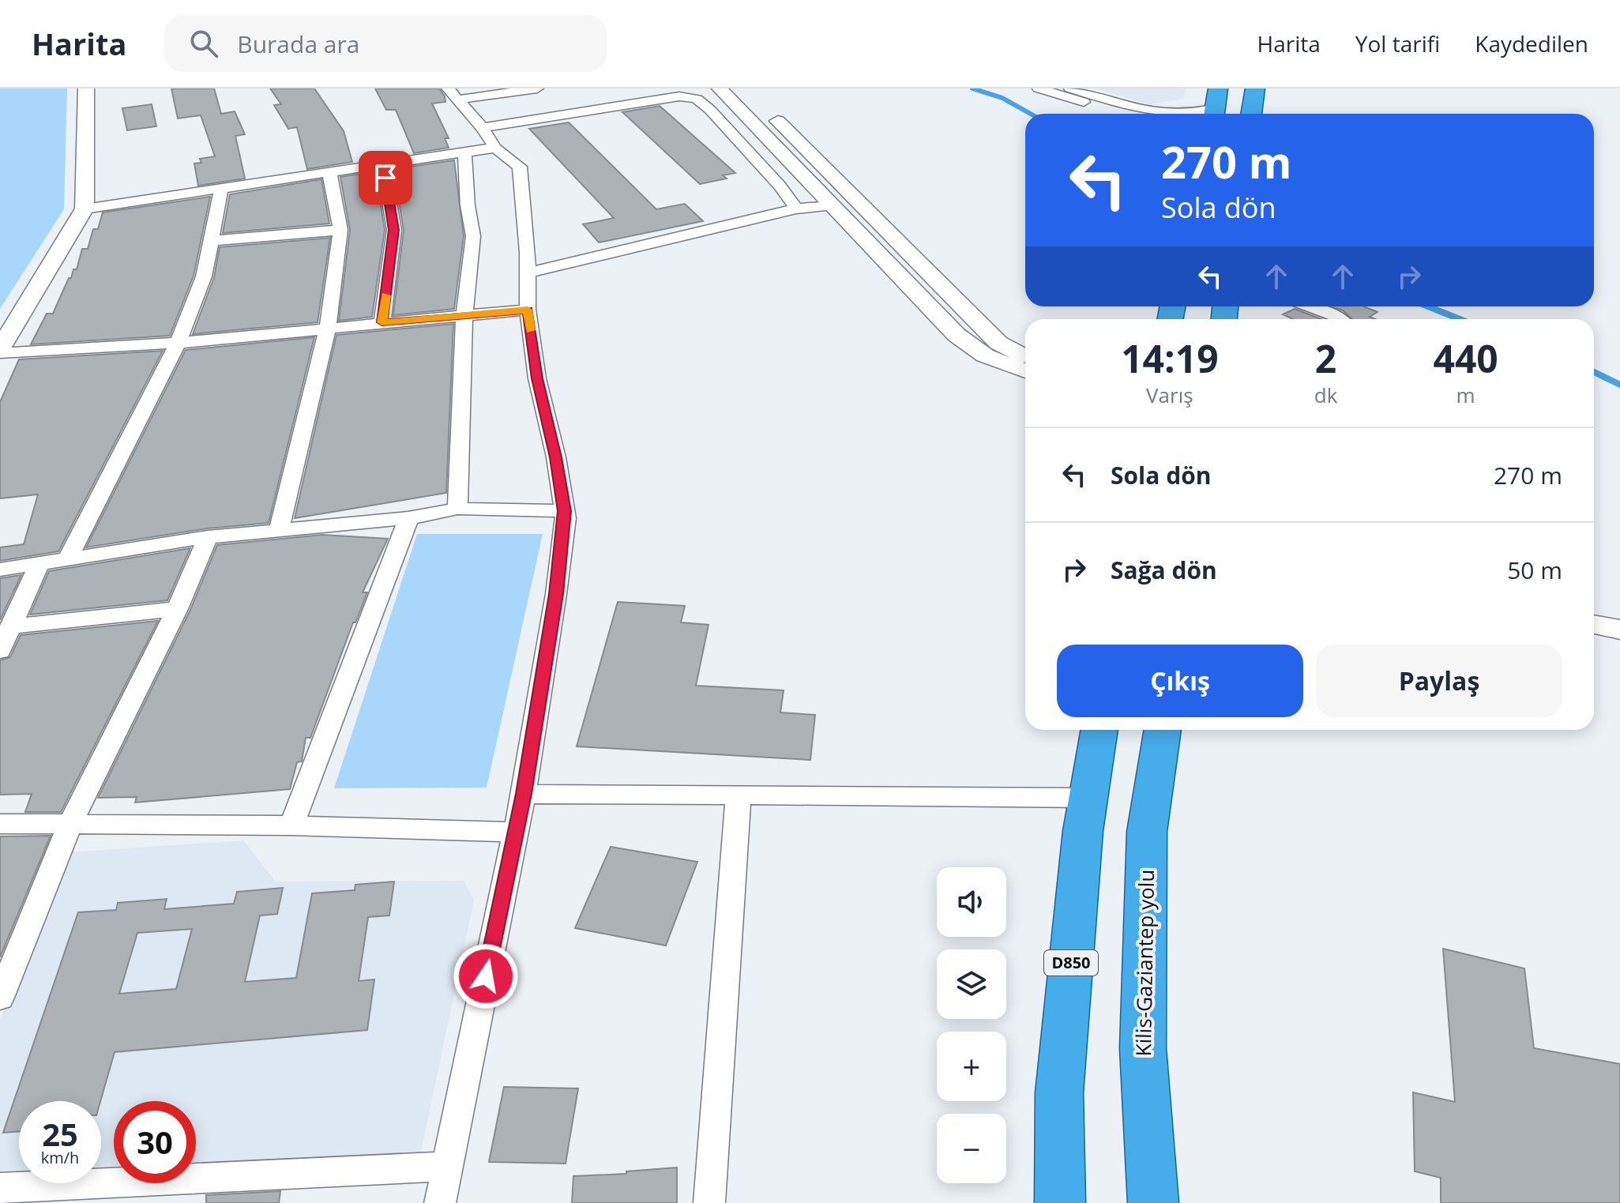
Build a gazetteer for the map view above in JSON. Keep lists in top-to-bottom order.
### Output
{
  "streets": {
    "highway": ["D850", "Kilis-Gaziantep yolu"]
  },
  "page": {
    "header": "Harita",
    "search": "Burada ara",
    "nav": ["Harita", "Yol tarifi", "Kaydedilen"],
    "turn": ["270 m", "Sola dön"],
    "eta": [
      "14:19",
      "Varış",
      "2",
      "dk",
      "440",
      "m"
    ],
    "list": [
      {
        "name": "Sola dön",
        "value": "270 m"
      },
      {
        "name": "Sağa dön",
        "value": "50 m"
      }
    ],
    "buttons": ["Çıkış", "Paylaş"],
    "map_buttons": ["+", "−"],
    "speed": "25 km/h",
    "limit": "30"
  }
}
